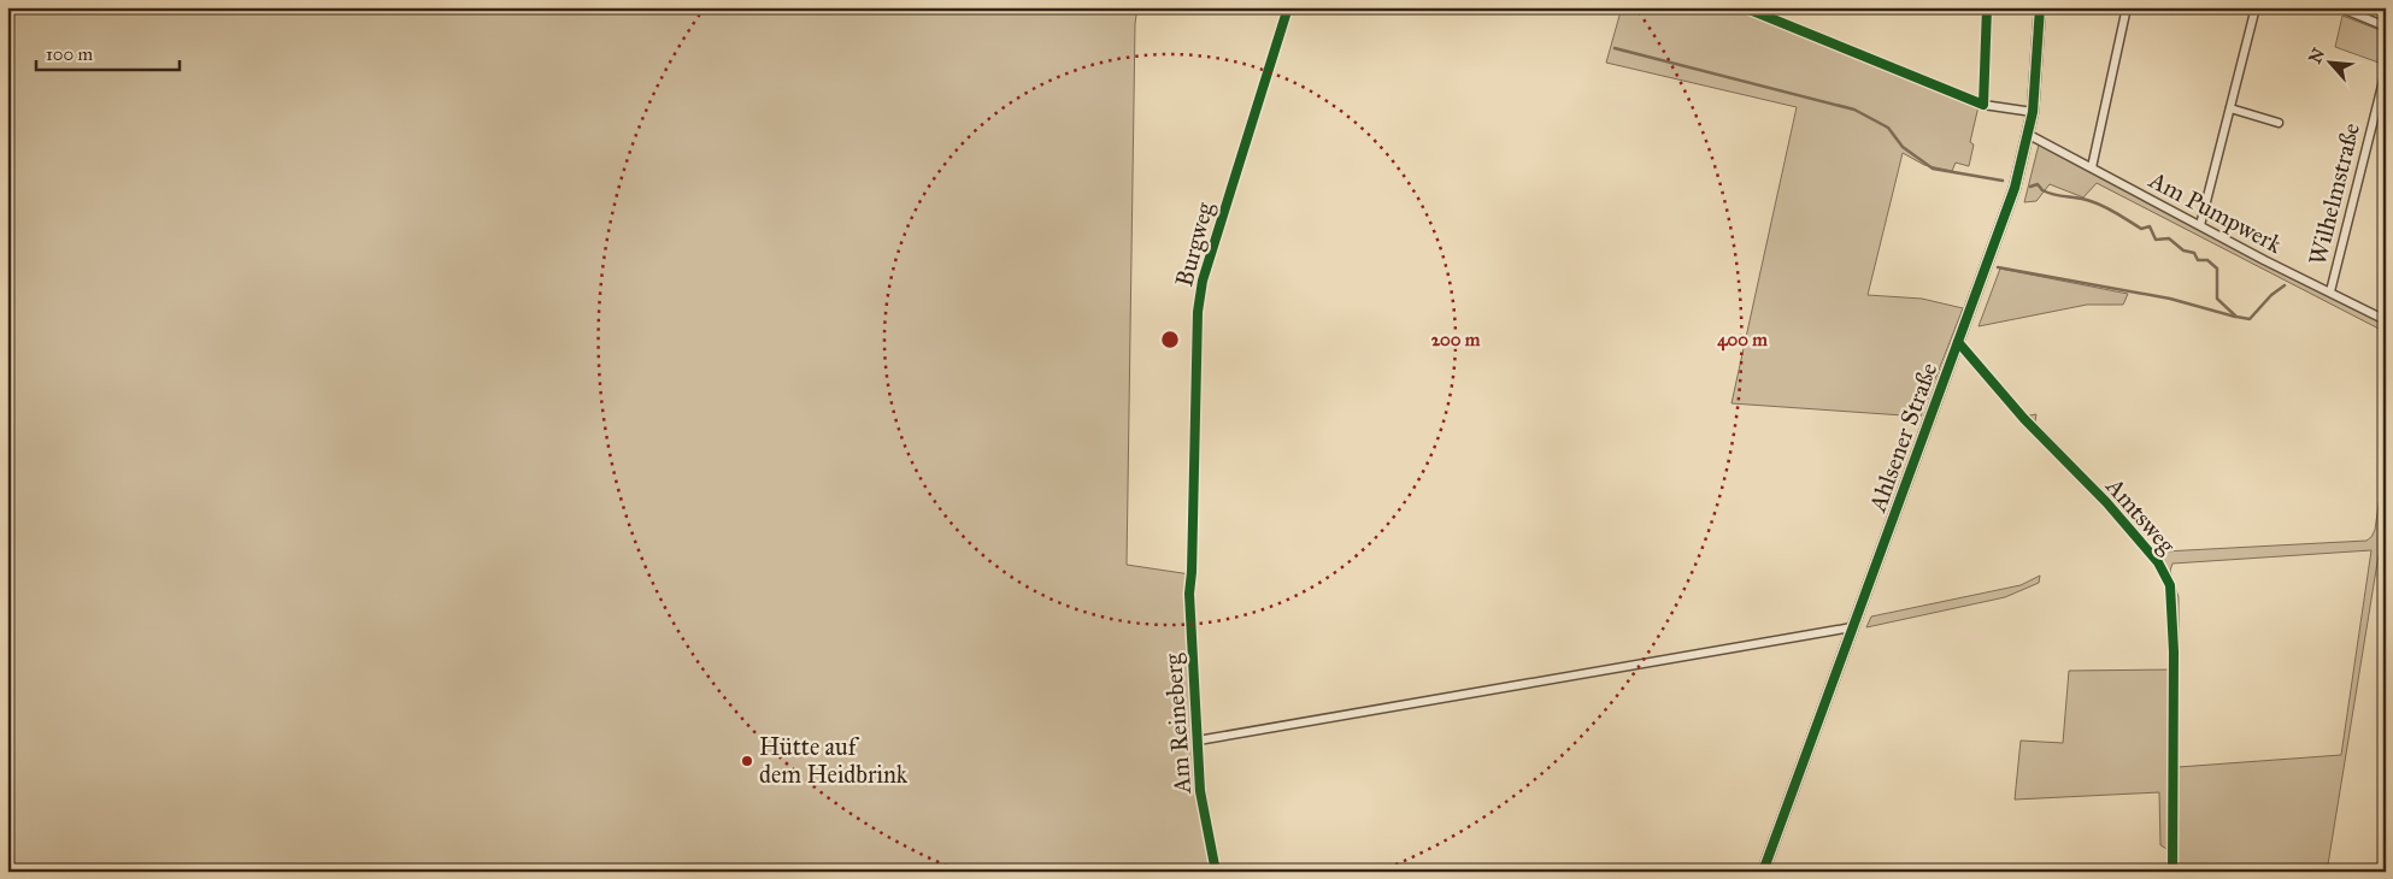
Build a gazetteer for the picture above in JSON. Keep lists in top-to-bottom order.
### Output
{
  "streets": {
    "main road": ["Ahlsener Straße"],
    "street": [
      "Wilhelmstraße",
      "Am Pumpwerk",
      "Burgweg",
      "Amtsweg",
      "Am Reineberg"
    ]
  },
  "crossings": [
    ["Wilhelmstraße", "Am Pumpwerk"],
    ["Am Pumpwerk", "Ahlsener Straße"],
    ["Burgweg", "Am Reineberg"],
    ["Ahlsener Straße", "Amtsweg"]
  ],
  "places": ["Hütte auf dem Heidbrink"],
  "scale_bar": "100 m",
  "north": "top left",
  "rings": ["200 m", "400 m"]
}
